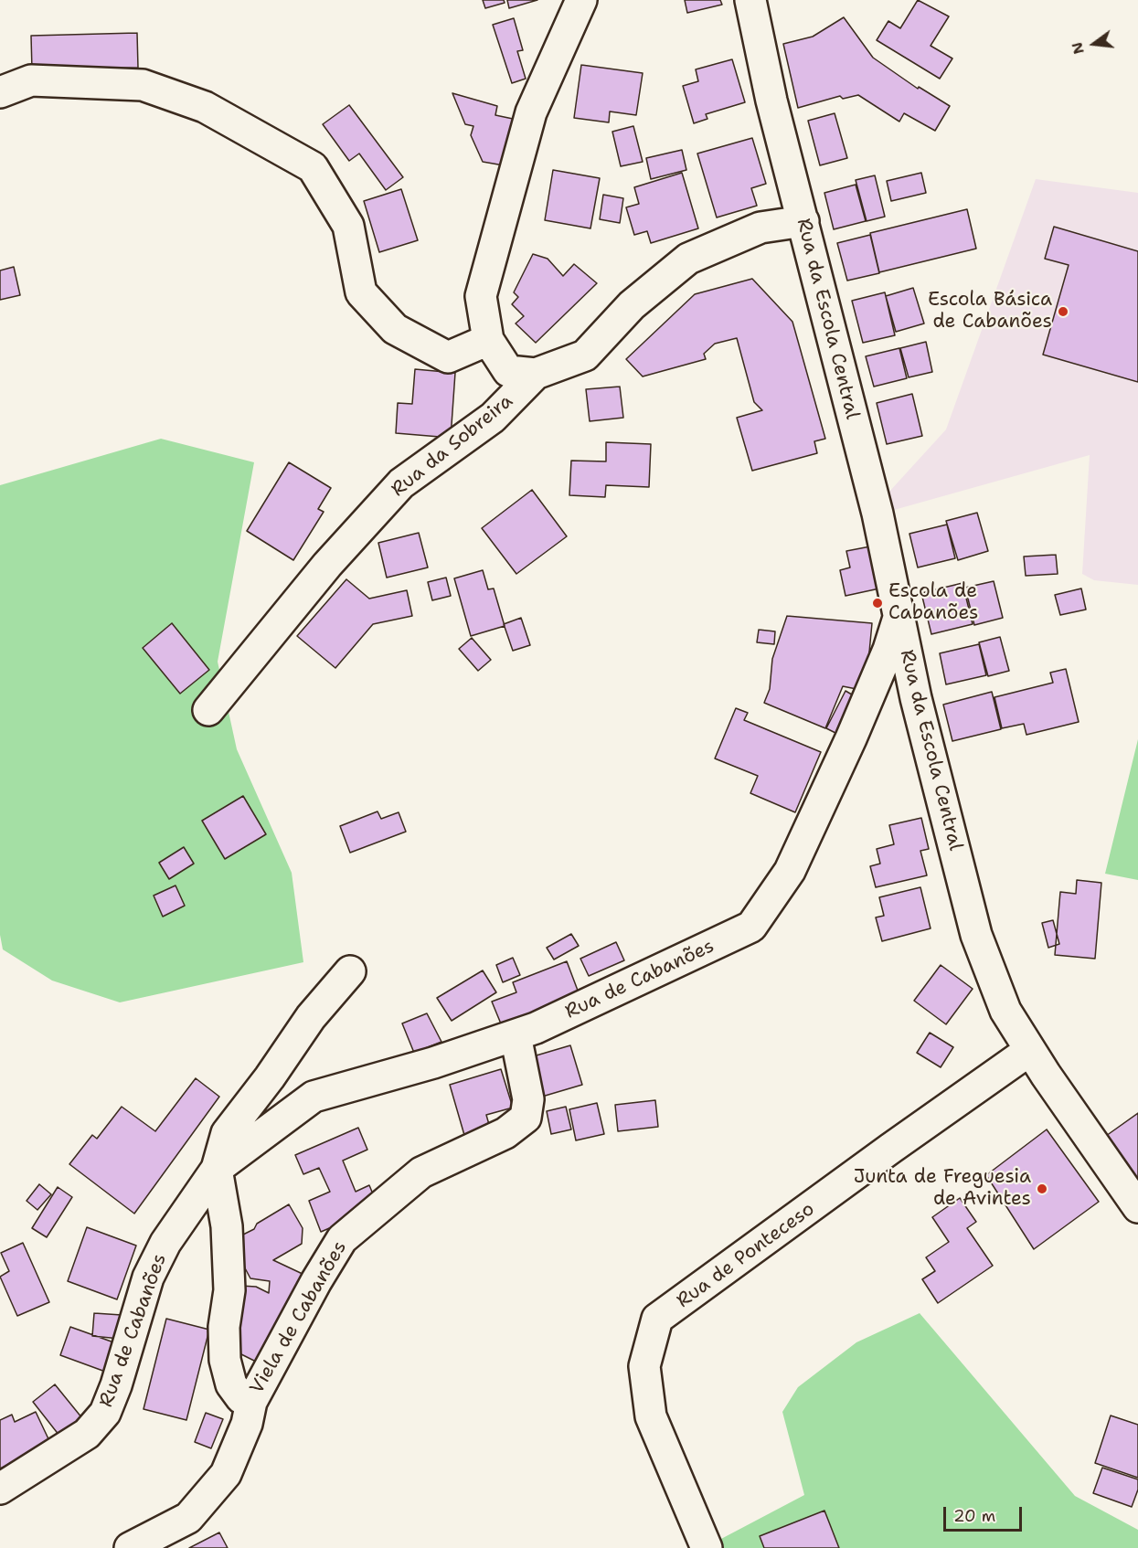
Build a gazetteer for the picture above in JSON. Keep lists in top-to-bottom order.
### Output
{
  "streets": {
    "street": [
      "Rua da Escola Central",
      "Rua da Sobreira",
      "Rua de Cabanões",
      "Rua de Ponteceso",
      "Viela de Cabanões"
    ]
  },
  "crossings": [
    ["Rua da Escola Central", "Rua da Sobreira"],
    ["Rua da Escola Central", "Rua de Cabanões"],
    ["Rua da Escola Central", "Rua de Ponteceso"],
    ["Rua de Cabanões", "Viela de Cabanões"]
  ],
  "places": ["Escola Básica de Cabanões", "Escola de Cabanões", "Junta de Freguesia de Avintes"],
  "scale_bar": "20 m",
  "north": "left"
}
